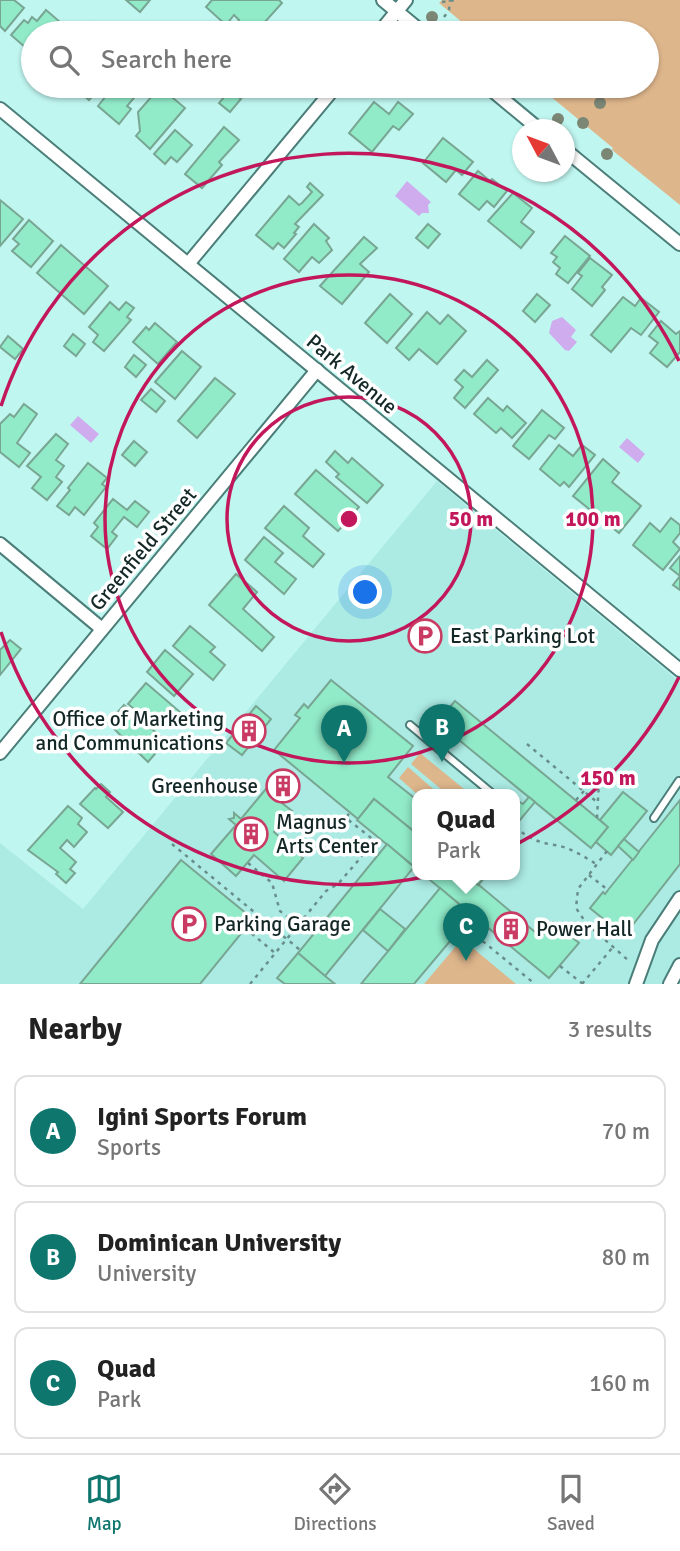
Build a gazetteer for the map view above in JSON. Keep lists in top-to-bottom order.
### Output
{
  "streets": {
    "street": ["Park Avenue", "Greenfield Street"]
  },
  "crossings": [
    ["Park Avenue", "Greenfield Street"]
  ],
  "places": {
    "parking": ["East Parking Lot", "Parking Garage"],
    "building": [
      "Office of Marketing and Communications",
      "Greenhouse",
      "Magnus Arts Center",
      "Power Hall"
    ]
  },
  "north": "top left",
  "page": {
    "search": "Search here",
    "pins": ["B", "A", "C"],
    "popup": ["Quad", "Park"],
    "heading": ["Nearby", "3 results"],
    "list": [
      {
        "mark": "A",
        "name": "Igini Sports Forum",
        "note": "Sports",
        "value": "70 m"
      },
      {
        "mark": "B",
        "name": "Dominican University",
        "note": "University",
        "value": "80 m"
      },
      {
        "mark": "C",
        "name": "Quad",
        "note": "Park",
        "value": "160 m"
      }
    ],
    "nav": ["Map", "Directions", "Saved"]
  },
  "rings": ["50 m", "100 m", "150 m"]
}
